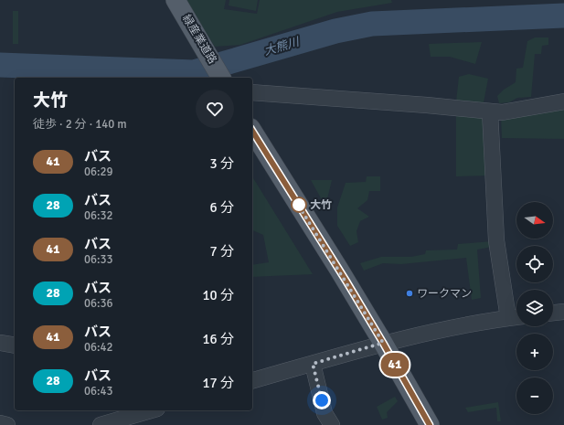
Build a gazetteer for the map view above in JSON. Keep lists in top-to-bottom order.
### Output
{
  "streets": {
    "main road": ["緑産業道路"]
  },
  "water": ["大熊川"],
  "places": ["大竹", "ワークマン"],
  "lines": ["bus line 41"],
  "north": "right",
  "page": {
    "on_map": "41",
    "heading": ["大竹", "徒歩 · 2 分 · 140 m"],
    "list": [
      {
        "mark": "41",
        "name": "バス",
        "note": "06:29",
        "value": "3 分"
      },
      {
        "mark": "28",
        "name": "バス",
        "note": "06:32",
        "value": "6 分"
      },
      {
        "mark": "41",
        "name": "バス",
        "note": "06:33",
        "value": "7 分"
      },
      {
        "mark": "28",
        "name": "バス",
        "note": "06:36",
        "value": "10 分"
      },
      {
        "mark": "41",
        "name": "バス",
        "note": "06:42",
        "value": "16 分"
      },
      {
        "mark": "28",
        "name": "バス",
        "note": "06:43",
        "value": "17 分"
      }
    ],
    "map_buttons": ["+", "−"]
  }
}
